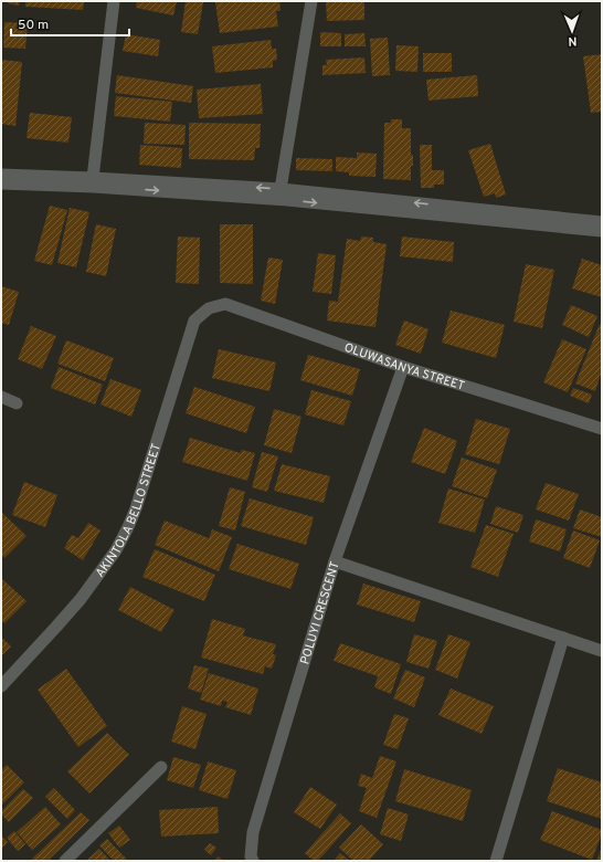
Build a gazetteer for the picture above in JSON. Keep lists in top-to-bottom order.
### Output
{
  "streets": {
    "street": ["OLUWASANYA STREET", "AKINTOLA BELLO STREET", "POLUYI CRESCENT"]
  },
  "crossings": [
    ["OLUWASANYA STREET", "AKINTOLA BELLO STREET"],
    ["OLUWASANYA STREET", "POLUYI CRESCENT"]
  ],
  "scale_bar": "50 m",
  "north": "bottom"
}
